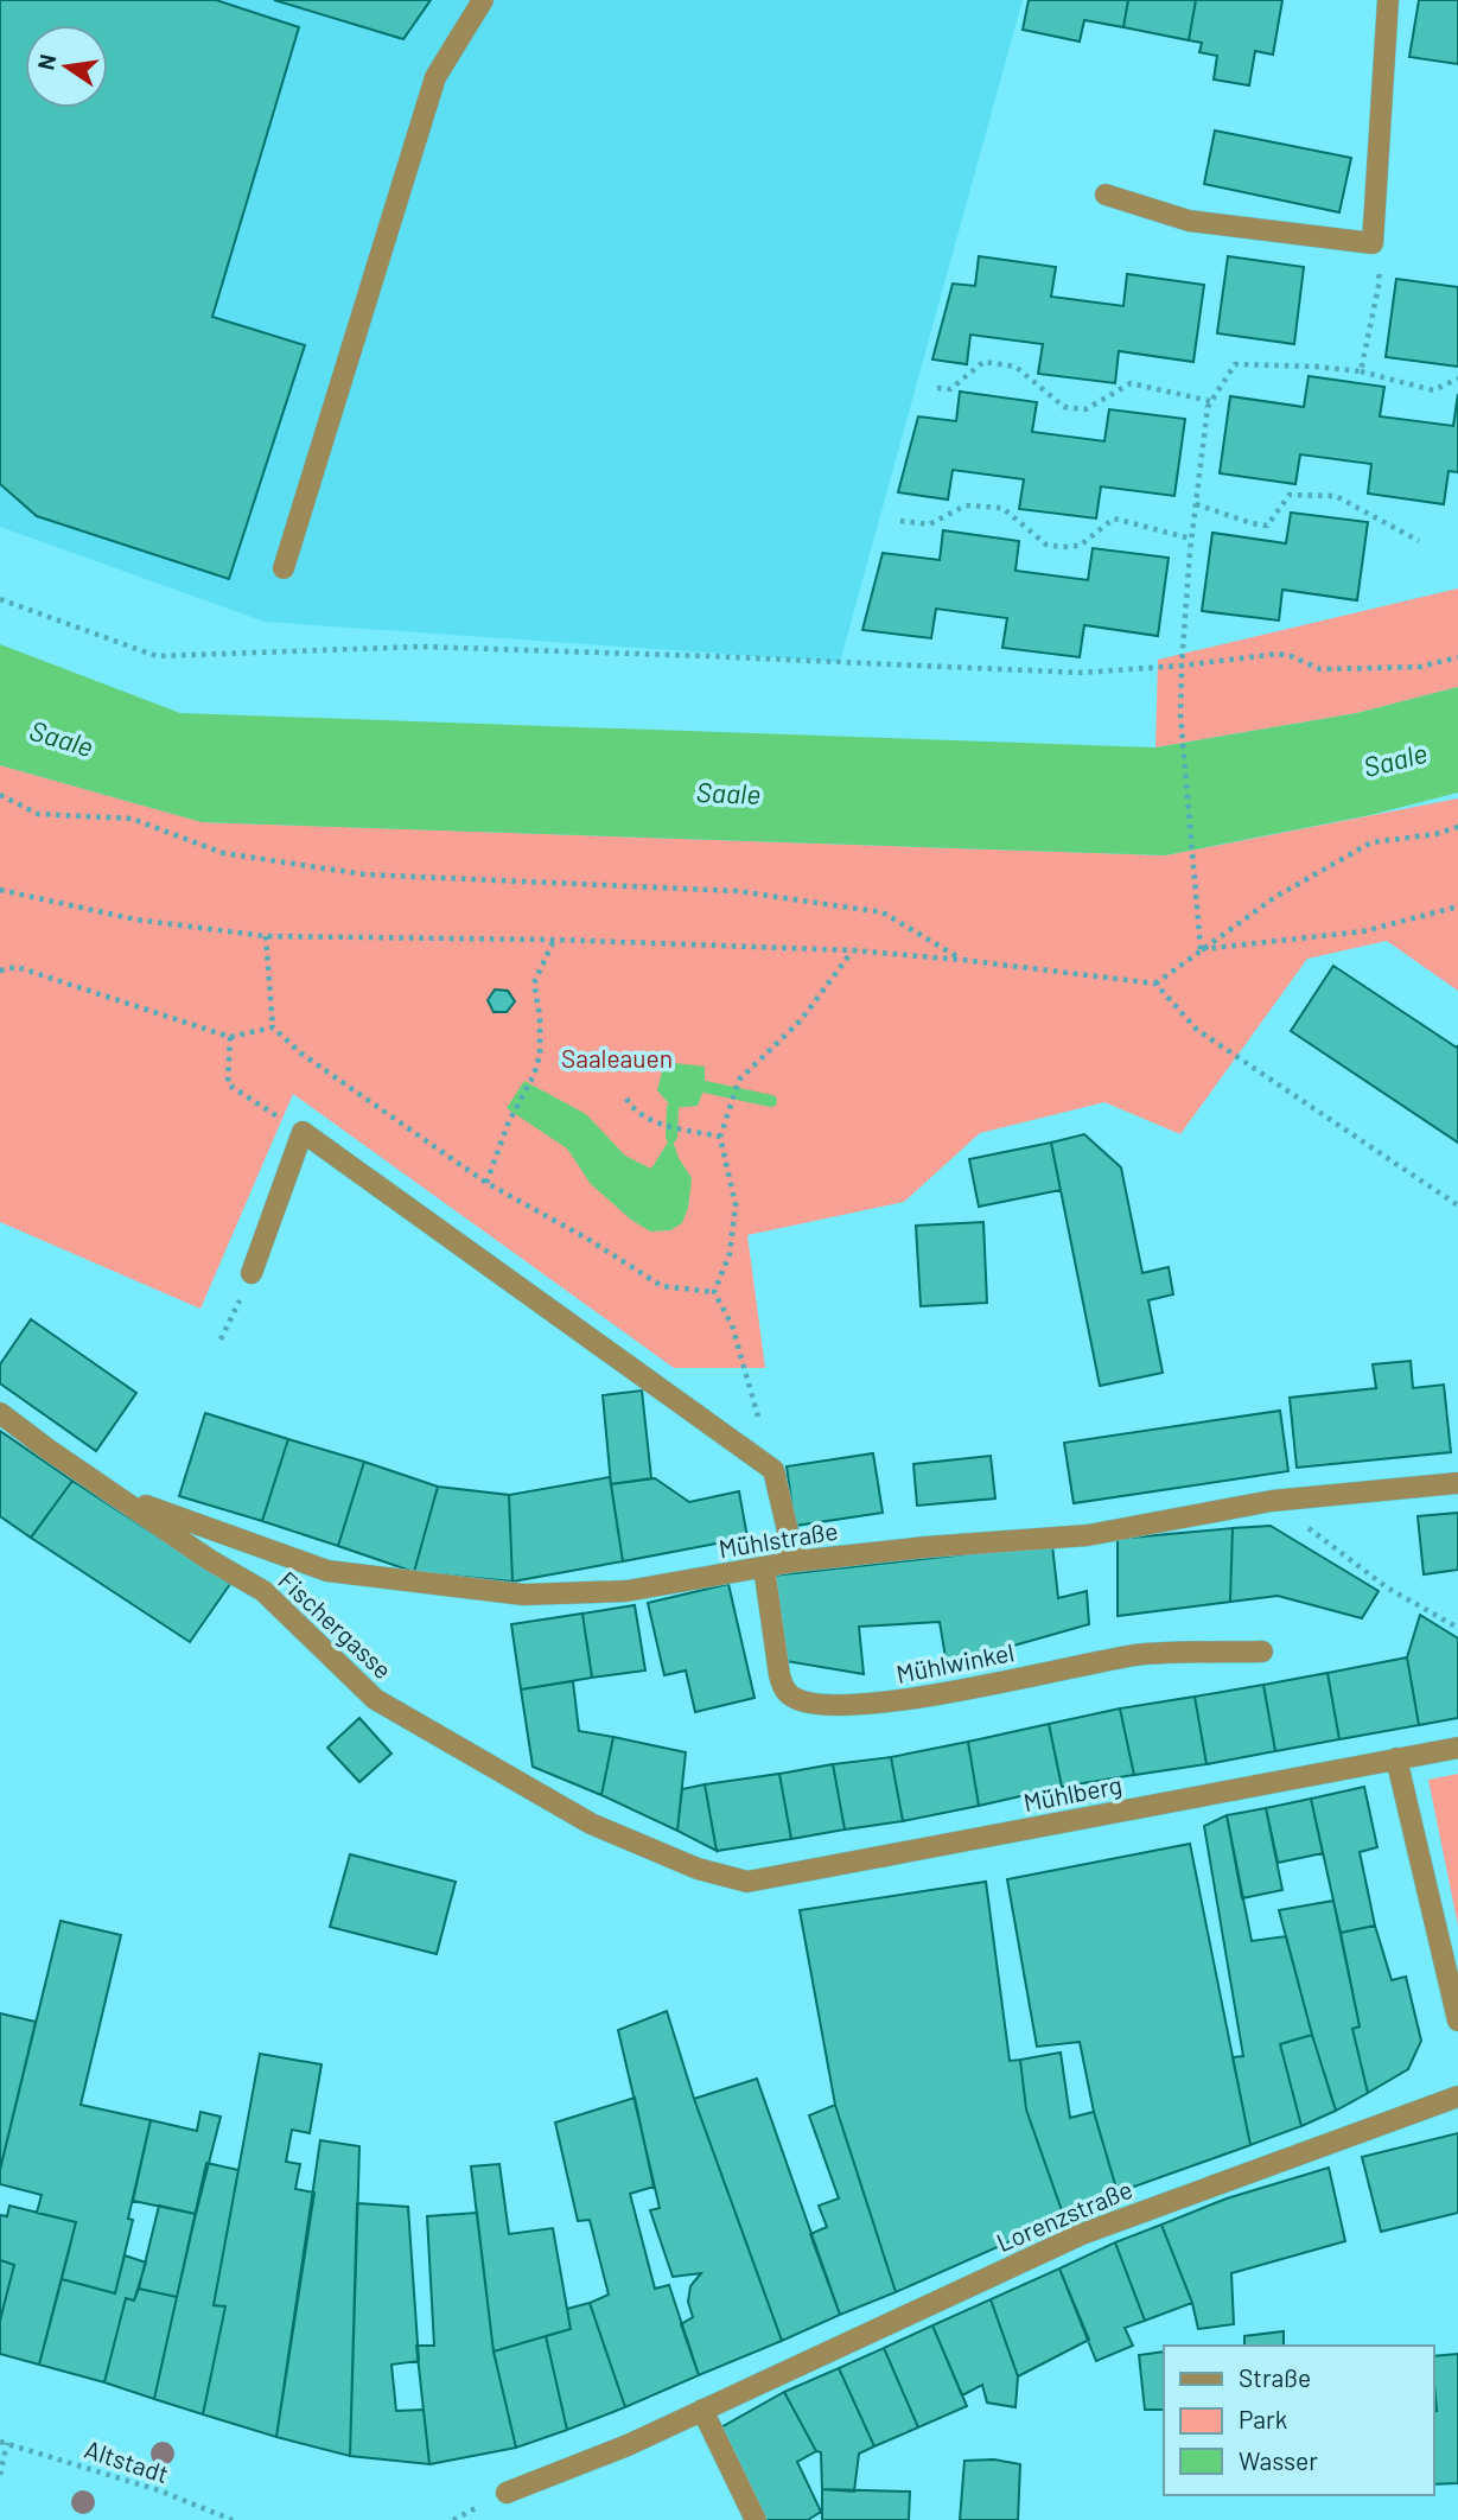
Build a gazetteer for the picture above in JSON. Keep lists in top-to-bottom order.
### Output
{
  "streets": {
    "street": [
      "Mühlstraße",
      "Fischergasse",
      "Mühlwinkel",
      "Mühlberg",
      "Lorenzstraße"
    ],
    "path": ["Altstadt"]
  },
  "crossings": [
    ["Mühlstraße", "Fischergasse"],
    ["Mühlstraße", "Mühlwinkel"],
    ["Fischergasse", "Mühlberg"]
  ],
  "water": ["Saale"],
  "parks": ["Saaleauen"],
  "legend": ["Straße", "Park", "Wasser"],
  "north": "left"
}
